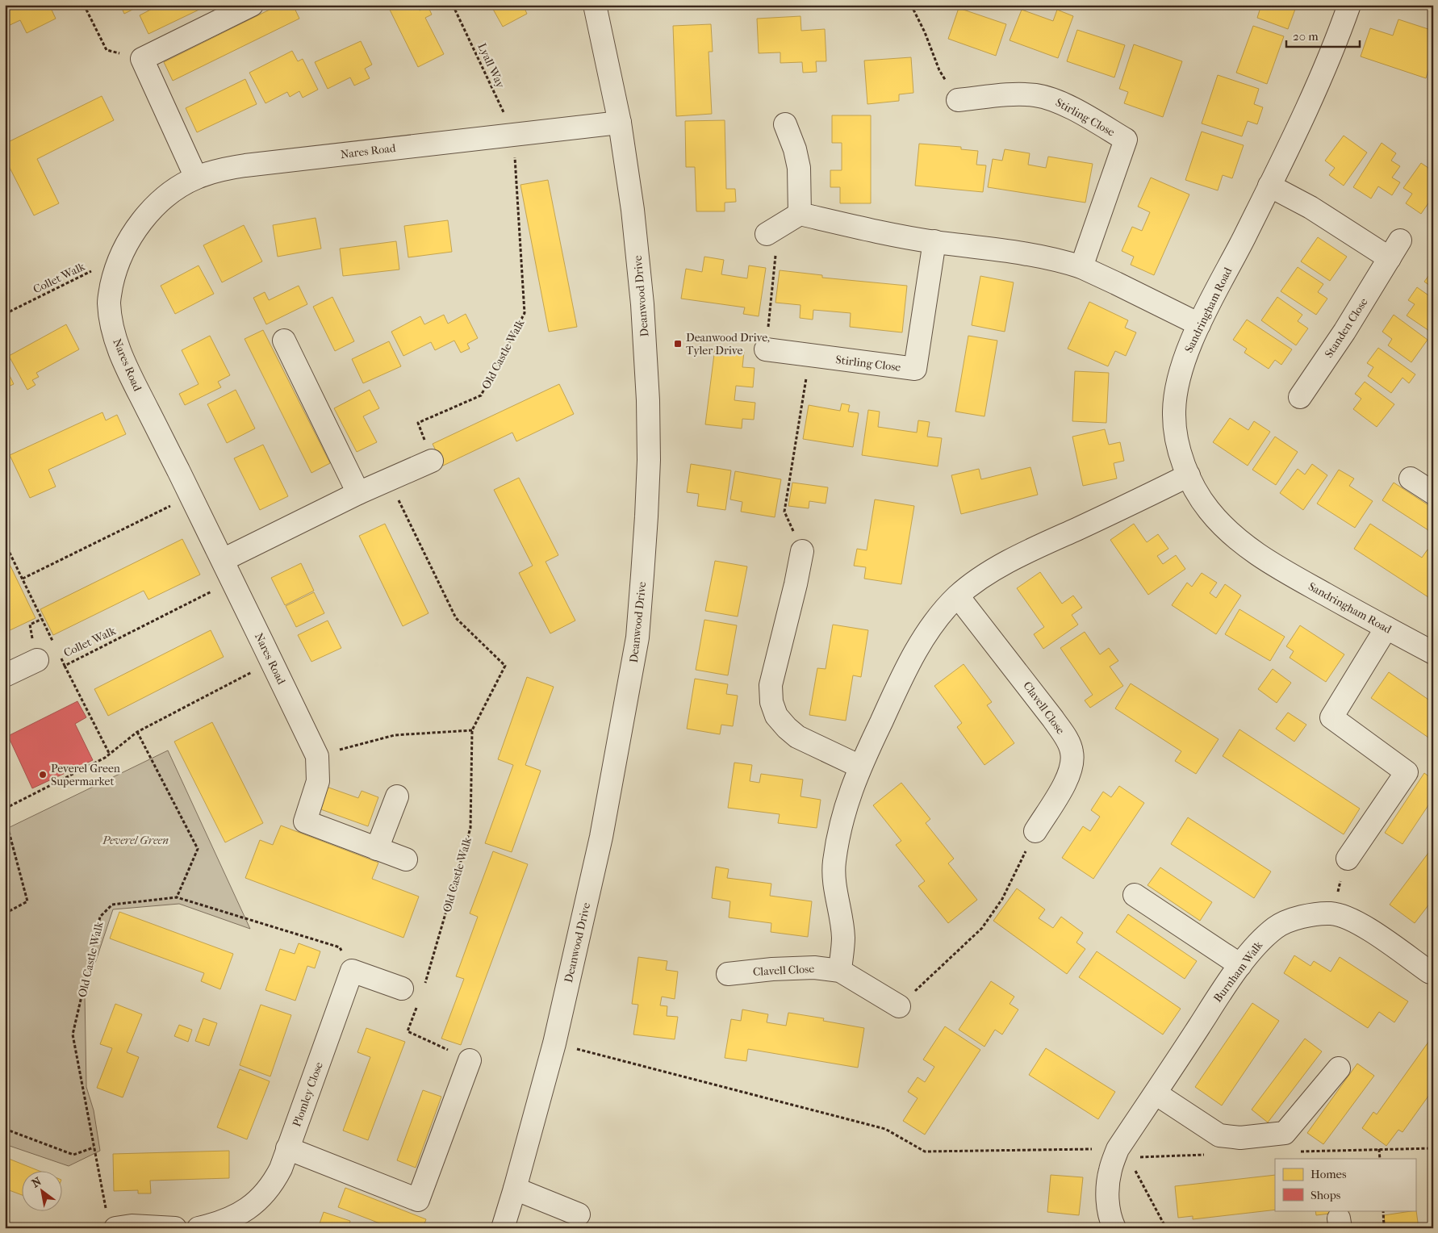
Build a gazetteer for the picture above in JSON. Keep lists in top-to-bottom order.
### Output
{
  "streets": {
    "street": [
      "Stirling Close",
      "Nares Road",
      "Deanwood Drive",
      "Sandringham Road",
      "Standen Close",
      "Clavell Close",
      "Burnham Walk",
      "Plomley Close"
    ],
    "path": ["Lyall Way", "Collet Walk", "Old Castle Walk"]
  },
  "crossings": [
    ["Lyall Way", "Nares Road"],
    ["Lyall Way", "Old Castle Walk"],
    ["Nares Road", "Collet Walk"],
    ["Nares Road", "Deanwood Drive"],
    ["Nares Road", "Old Castle Walk"],
    ["Sandringham Road", "Standen Close"],
    ["Old Castle Walk", "Plomley Close"]
  ],
  "parks": ["Peverel Green"],
  "places": {
    "transit": ["Deanwood Drive, Tyler Drive"],
    "other": ["Peverel Green Supermarket"]
  },
  "legend": ["Homes", "Shops"],
  "scale_bar": "20 m",
  "north": "top left"
}
